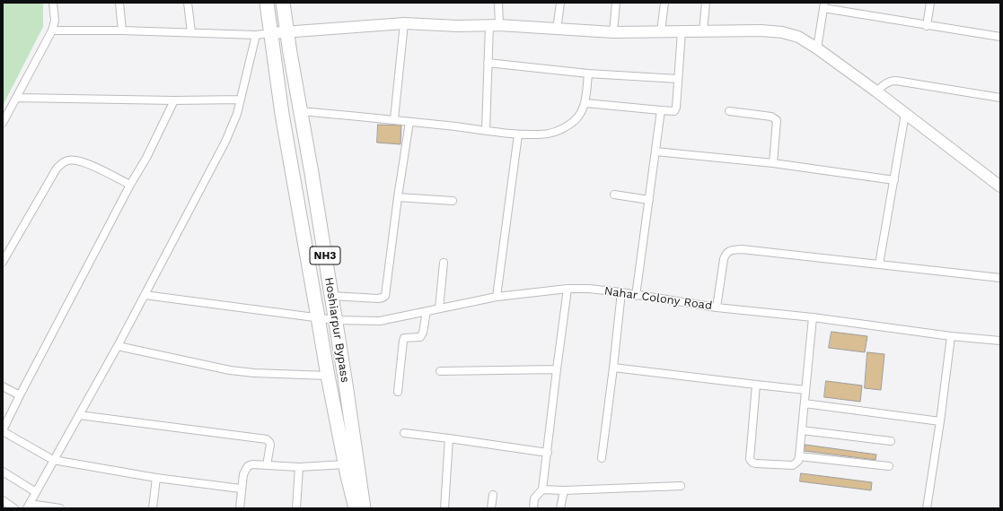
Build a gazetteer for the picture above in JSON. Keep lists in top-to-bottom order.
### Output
{
  "streets": {
    "highway": ["NH3", "Hoshiarpur Bypass"],
    "street": ["Nahar Colony Road"]
  },
  "crossings": [
    ["NH3", "Nahar Colony Road"],
    ["Nahar Colony Road", "Hoshiarpur Bypass"]
  ]
}
